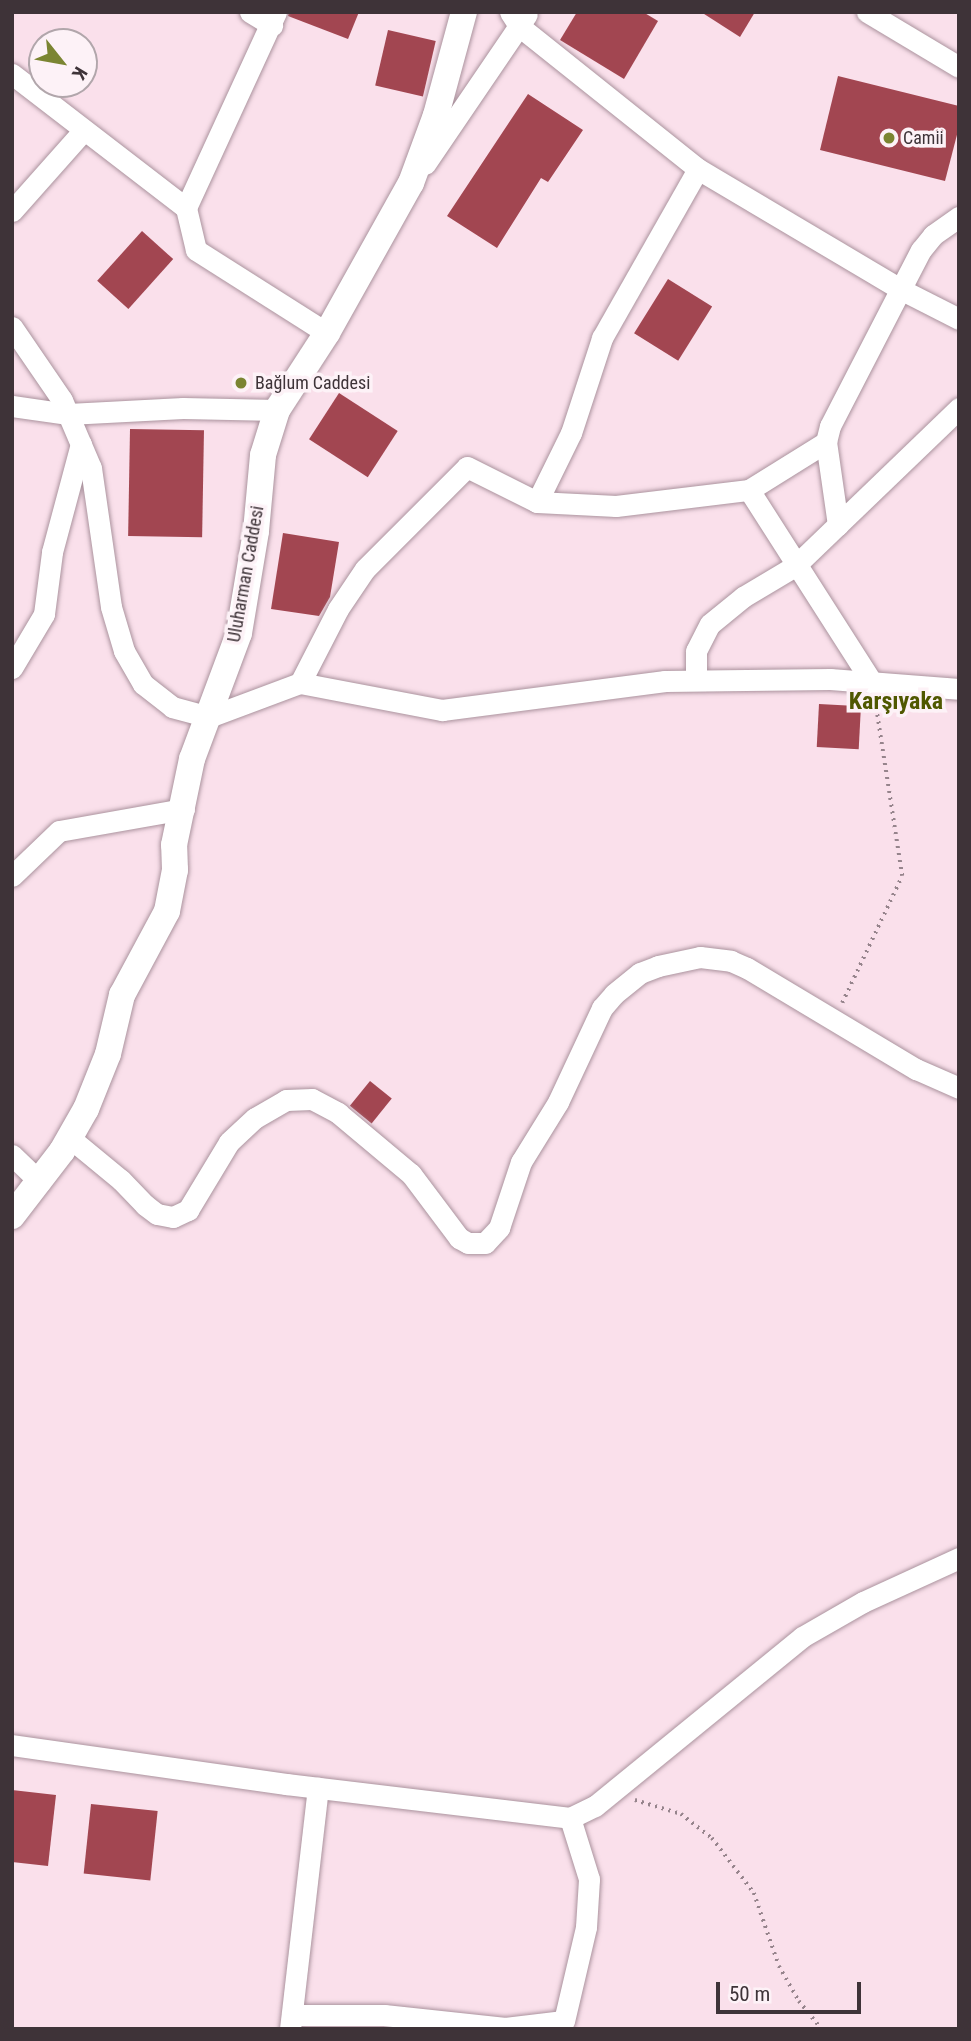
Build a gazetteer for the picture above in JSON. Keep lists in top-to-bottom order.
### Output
{
  "streets": {
    "main road": ["Uluharman Caddesi"]
  },
  "districts": ["Karşıyaka"],
  "places": ["Camii", "Bağlum Caddesi"],
  "scale_bar": "50 m",
  "north": "bottom right"
}
